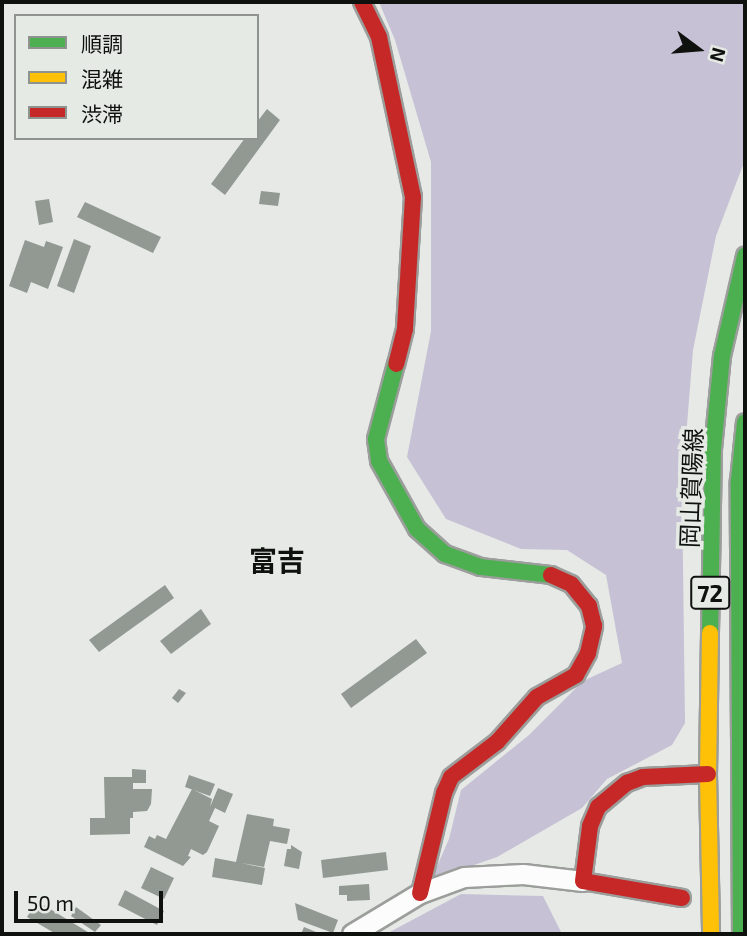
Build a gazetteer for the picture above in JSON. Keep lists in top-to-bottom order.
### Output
{
  "streets": {
    "street": ["岡山賀陽線", "72"]
  },
  "districts": ["富吉"],
  "legend": ["順調", "混雑", "渋滞"],
  "scale_bar": "50 m",
  "north": "right"
}
